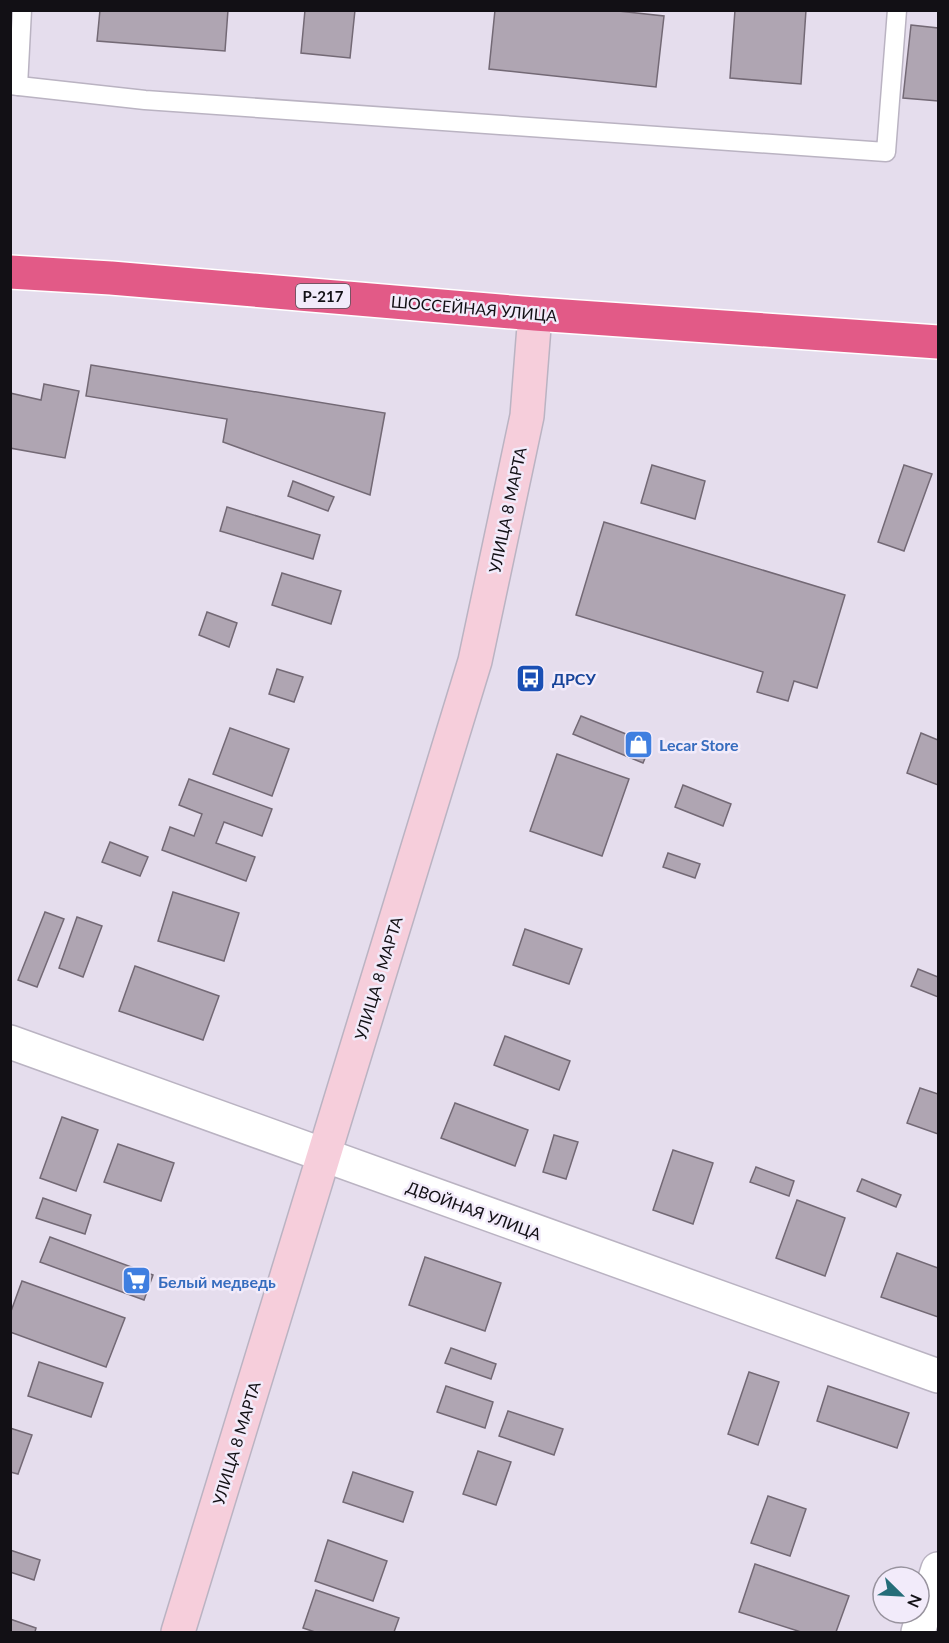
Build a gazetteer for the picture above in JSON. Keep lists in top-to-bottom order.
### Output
{
  "streets": {
    "highway": ["Р-217", "ШОССЕЙНАЯ УЛИЦА"],
    "main road": ["УЛИЦА 8 МАРТА"],
    "street": ["ДВОЙНАЯ УЛИЦА"]
  },
  "crossings": [
    ["ШОССЕЙНАЯ УЛИЦА", "УЛИЦА 8 МАРТА"],
    ["УЛИЦА 8 МАРТА", "ДВОЙНАЯ УЛИЦА"]
  ],
  "places": {
    "bus stop": ["ДРСУ"],
    "shop": ["Lecar Store"],
    "supermarket": ["Белый медведь"]
  },
  "north": "bottom right"
}
